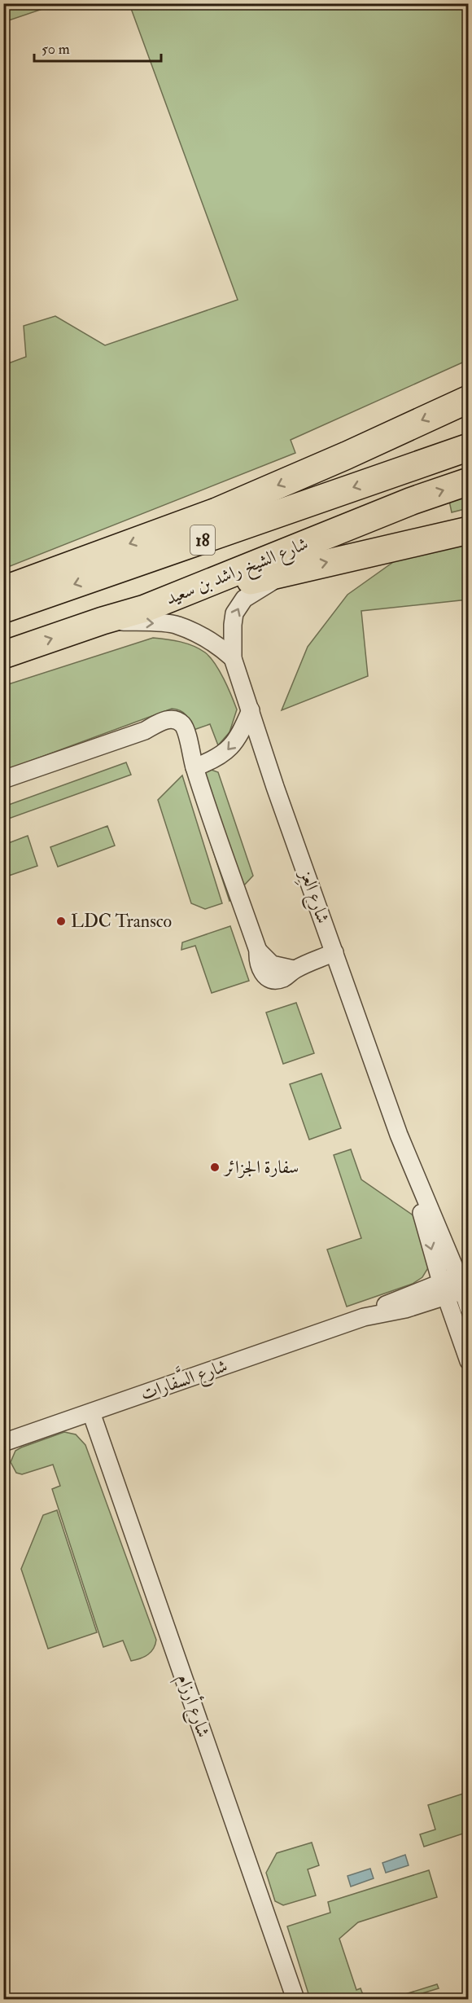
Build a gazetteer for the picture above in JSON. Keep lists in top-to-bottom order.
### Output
{
  "streets": {
    "main road": ["18", "شارع الشيخ راشد بن سعيد"],
    "street": ["شارع العِز", "شارع السَّفارات", "شارع أرزام"]
  },
  "crossings": [
    ["شارع العِز", "شارع السَّفارات"],
    ["شارع السَّفارات", "شارع أرزام"]
  ],
  "places": ["LDC Transco", "سفارة الجزائر"],
  "scale_bar": "50 m"
}
